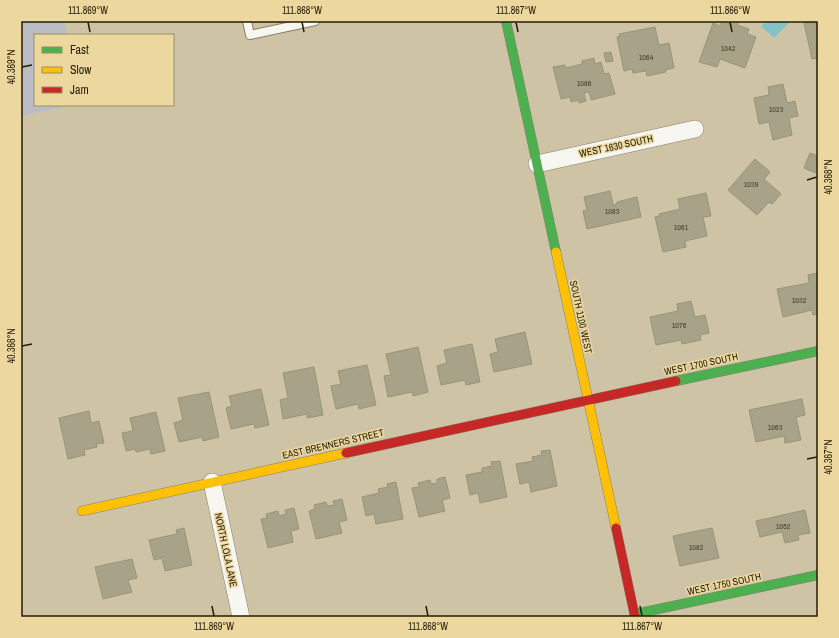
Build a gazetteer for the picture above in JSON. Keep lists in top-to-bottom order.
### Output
{
  "streets": {
    "street": [
      "WEST 1630 SOUTH",
      "SOUTH 1100 WEST",
      "WEST 1700 SOUTH",
      "EAST BRENNERS STREET",
      "NORTH LOLA LANE",
      "WEST 1750 SOUTH"
    ]
  },
  "crossings": [
    ["WEST 1630 SOUTH", "SOUTH 1100 WEST"],
    ["SOUTH 1100 WEST", "WEST 1700 SOUTH"],
    ["SOUTH 1100 WEST", "EAST BRENNERS STREET"],
    ["SOUTH 1100 WEST", "WEST 1750 SOUTH"],
    ["WEST 1700 SOUTH", "EAST BRENNERS STREET"],
    ["EAST BRENNERS STREET", "NORTH LOLA LANE"]
  ],
  "house_numbers": [
    "1042",
    "1064",
    "1086",
    "1023",
    "1039",
    "1083",
    "1061",
    "1032",
    "1076",
    "1063",
    "1052",
    "1082"
  ],
  "legend": ["Fast", "Slow", "Jam"],
  "coordinates": [
    "111.869°W",
    "111.868°W",
    "111.867°W",
    "111.866°W",
    "40.369°N",
    "40.368°N",
    "40.367°N"
  ]
}
